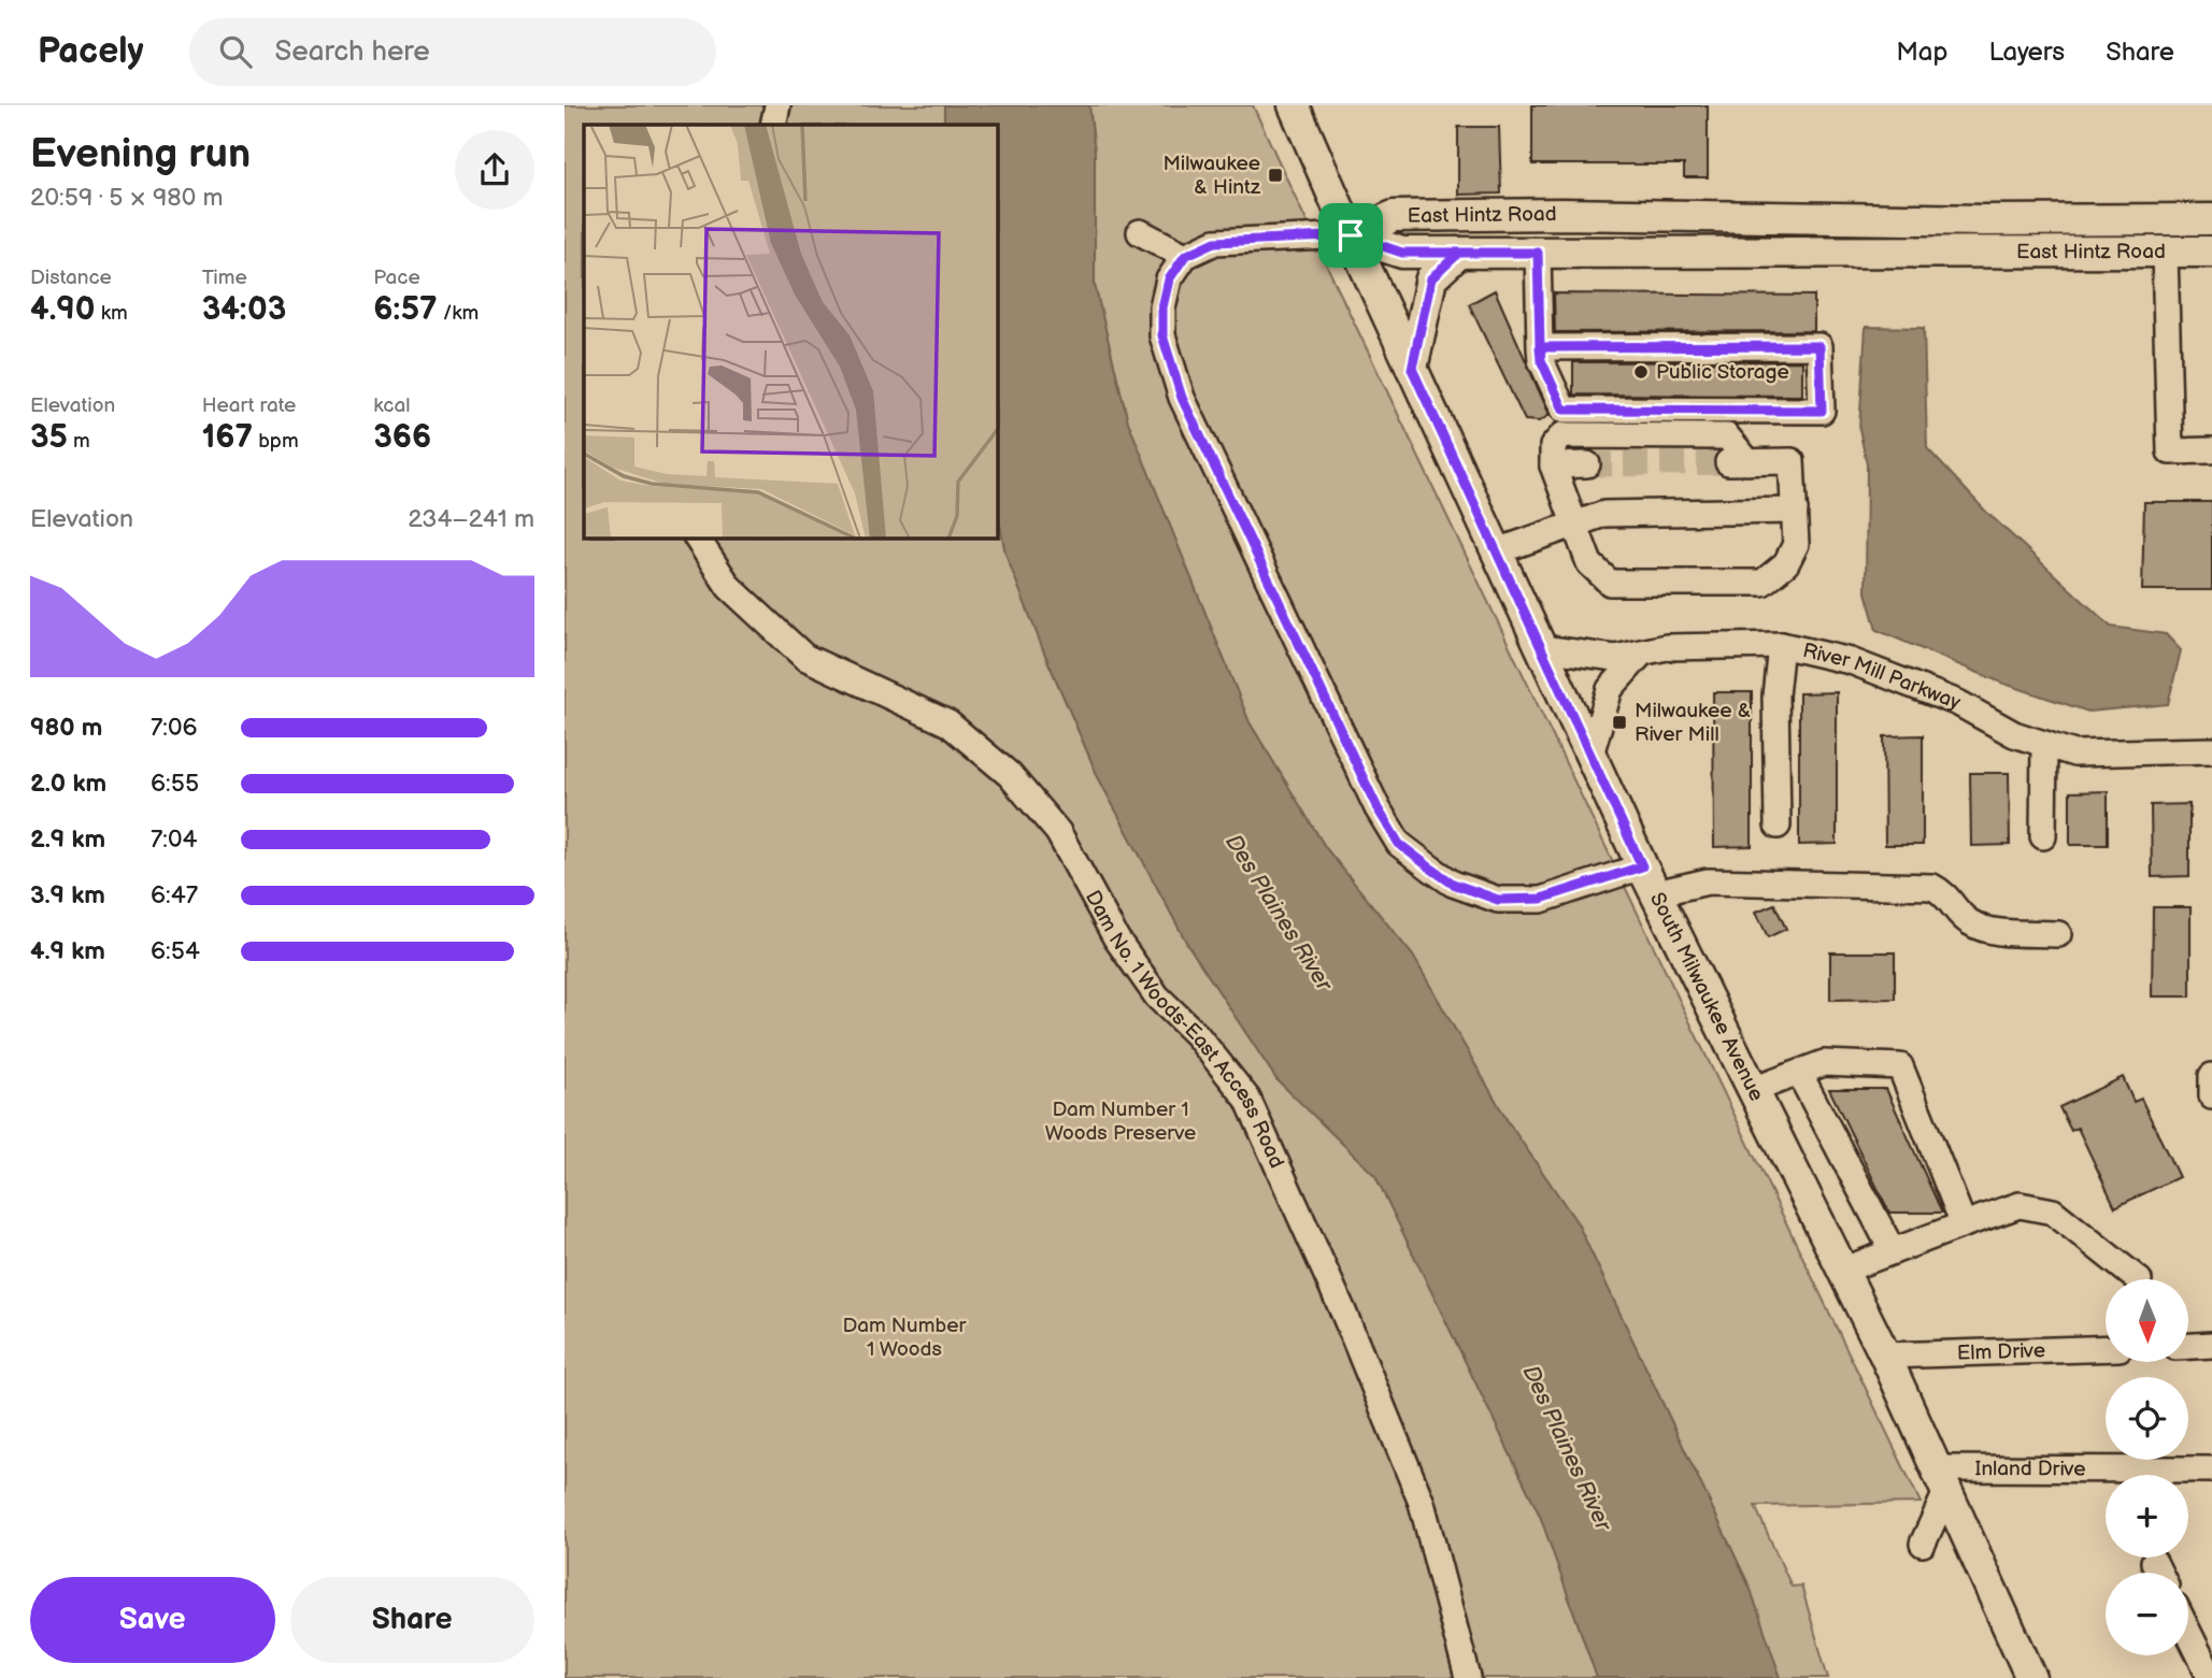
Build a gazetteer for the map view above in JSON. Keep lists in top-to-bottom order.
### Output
{
  "streets": {
    "main road": ["East Hintz Road", "South Milwaukee Avenue"],
    "street": [
      "River Mill Parkway",
      "Dam No. 1 Woods-East Access Road",
      "Elm Drive",
      "Inland Drive"
    ]
  },
  "crossings": [
    ["East Hintz Road", "South Milwaukee Avenue"],
    ["River Mill Parkway", "South Milwaukee Avenue"],
    ["South Milwaukee Avenue", "Elm Drive"],
    ["South Milwaukee Avenue", "Inland Drive"]
  ],
  "water": ["Des Plaines River"],
  "parks": ["Dam Number 1 Woods Preserve", "Dam Number 1 Woods"],
  "places": {
    "transit": ["Milwaukee & Hintz", "Milwaukee & River Mill"],
    "other": ["Public Storage"]
  },
  "north": "bottom",
  "page": {
    "header": "Pacely",
    "search": "Search here",
    "nav": ["Map", "Layers", "Share"],
    "heading": ["Evening run", "20:59 · 5 × 980 m"],
    "stats": [
      ["Distance", "4.90 km"],
      ["Time", "34:03"],
      ["Pace", "6:57 /km"],
      ["Elevation", "35 m"],
      ["Heart rate", "167 bpm"],
      ["kcal", "366"]
    ],
    "chart": ["Elevation", "234–241 m"],
    "list": [
      {
        "name": "980 m",
        "note": "7:06"
      },
      {
        "name": "2.0 km",
        "note": "6:55"
      },
      {
        "name": "2.9 km",
        "note": "7:04"
      },
      {
        "name": "3.9 km",
        "note": "6:47"
      },
      {
        "name": "4.9 km",
        "note": "6:54"
      }
    ],
    "map_buttons": ["+", "−"],
    "buttons": ["Save", "Share"]
  }
}
